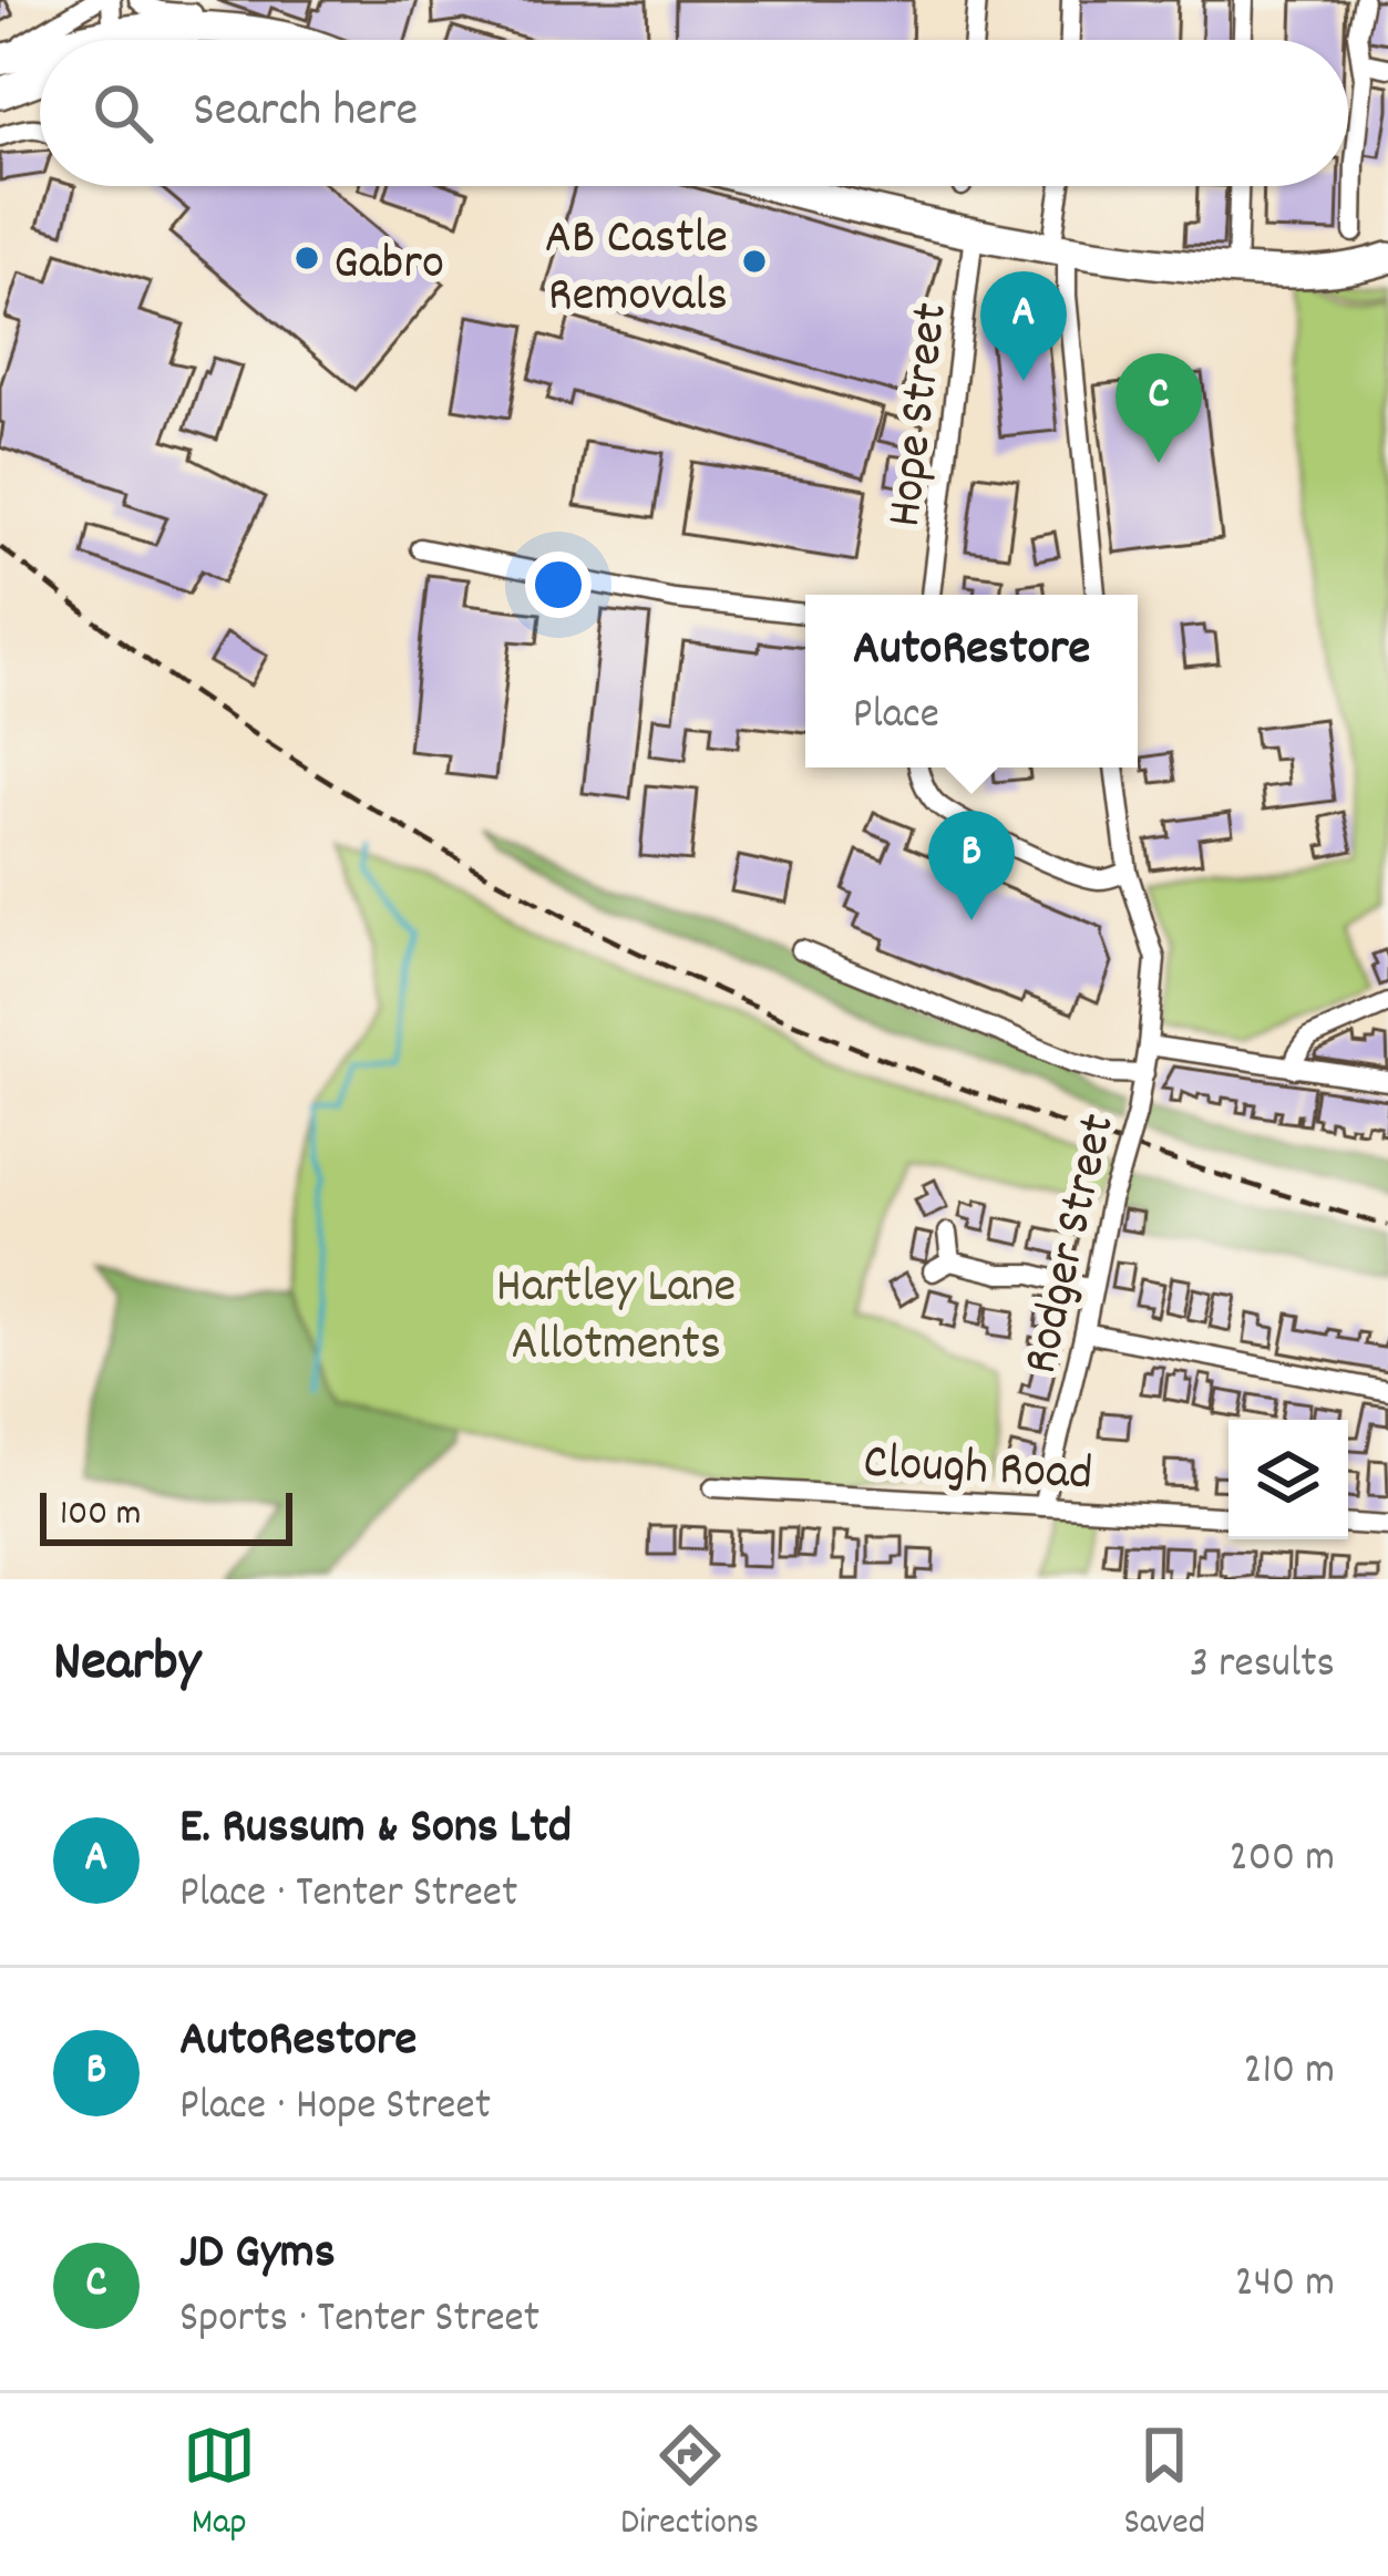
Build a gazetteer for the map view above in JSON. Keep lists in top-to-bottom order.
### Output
{
  "streets": {
    "street": ["Hope Street", "Rodger Street", "Clough Road"]
  },
  "crossings": [
    ["Rodger Street", "Clough Road"]
  ],
  "parks": ["Hartley Lane Allotments"],
  "places": ["Gabro", "AB Castle Removals"],
  "scale_bar": "100 m",
  "page": {
    "search": "Search here",
    "pins": ["A", "C", "B"],
    "popup": ["AutoRestore", "Place"],
    "scale": "100 m",
    "heading": ["Nearby", "3 results"],
    "list": [
      {
        "mark": "A",
        "name": "E. Russum & Sons Ltd",
        "note": "Place · Tenter Street",
        "value": "200 m"
      },
      {
        "mark": "B",
        "name": "AutoRestore",
        "note": "Place · Hope Street",
        "value": "210 m"
      },
      {
        "mark": "C",
        "name": "JD Gyms",
        "note": "Sports · Tenter Street",
        "value": "240 m"
      }
    ],
    "nav": ["Map", "Directions", "Saved"]
  }
}
